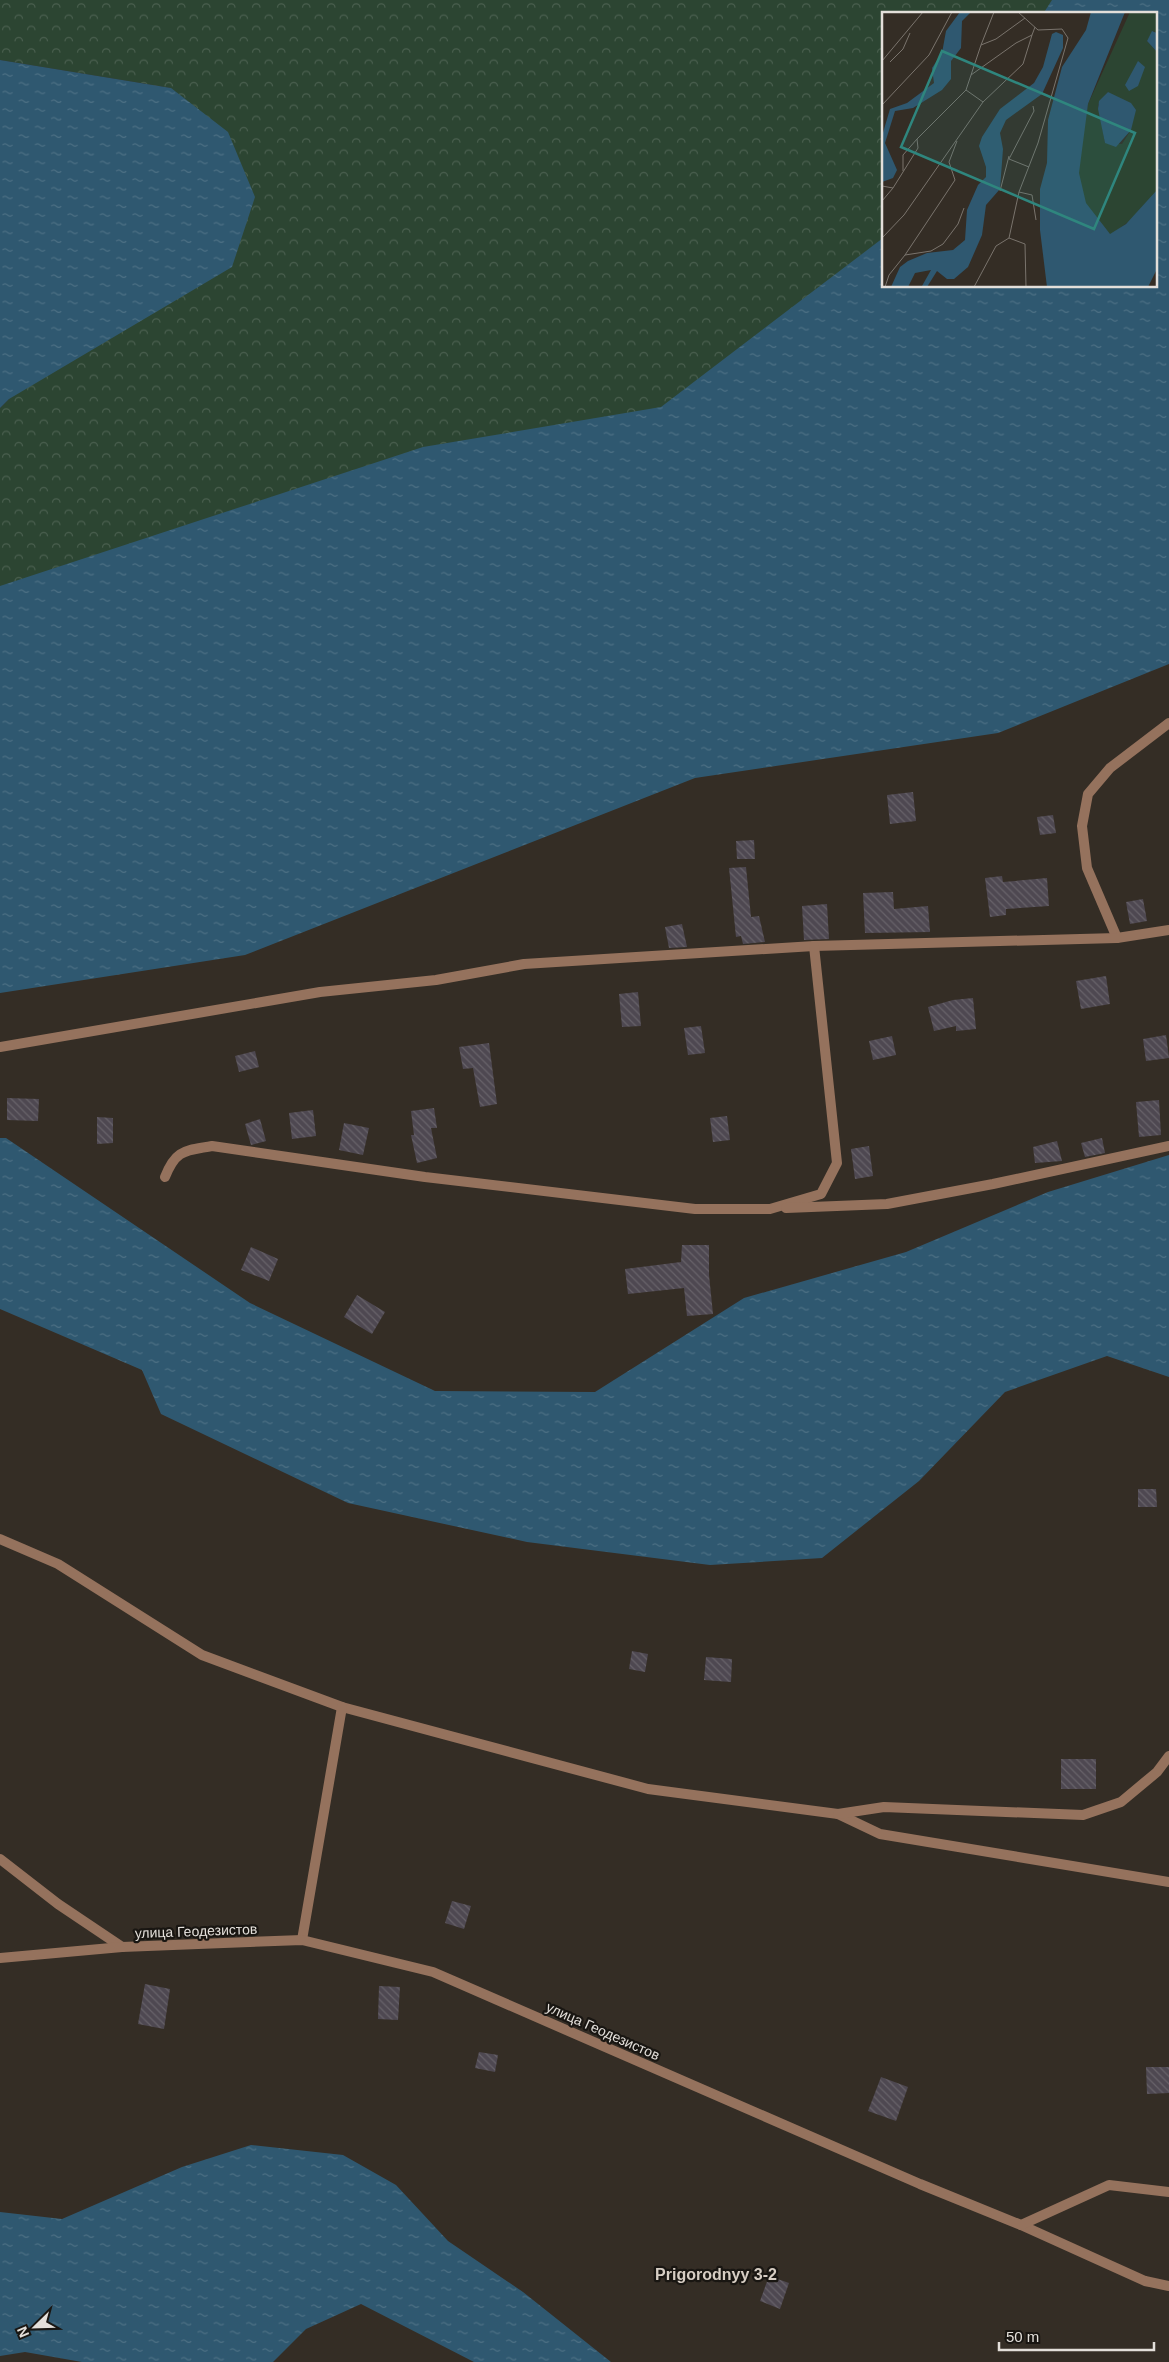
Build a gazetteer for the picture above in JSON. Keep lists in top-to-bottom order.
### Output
{
  "streets": {
    "street": ["улица Геодезистов"]
  },
  "districts": ["Prigorodnyy 3-2"],
  "scale_bar": "50 m",
  "north": "bottom left"
}
